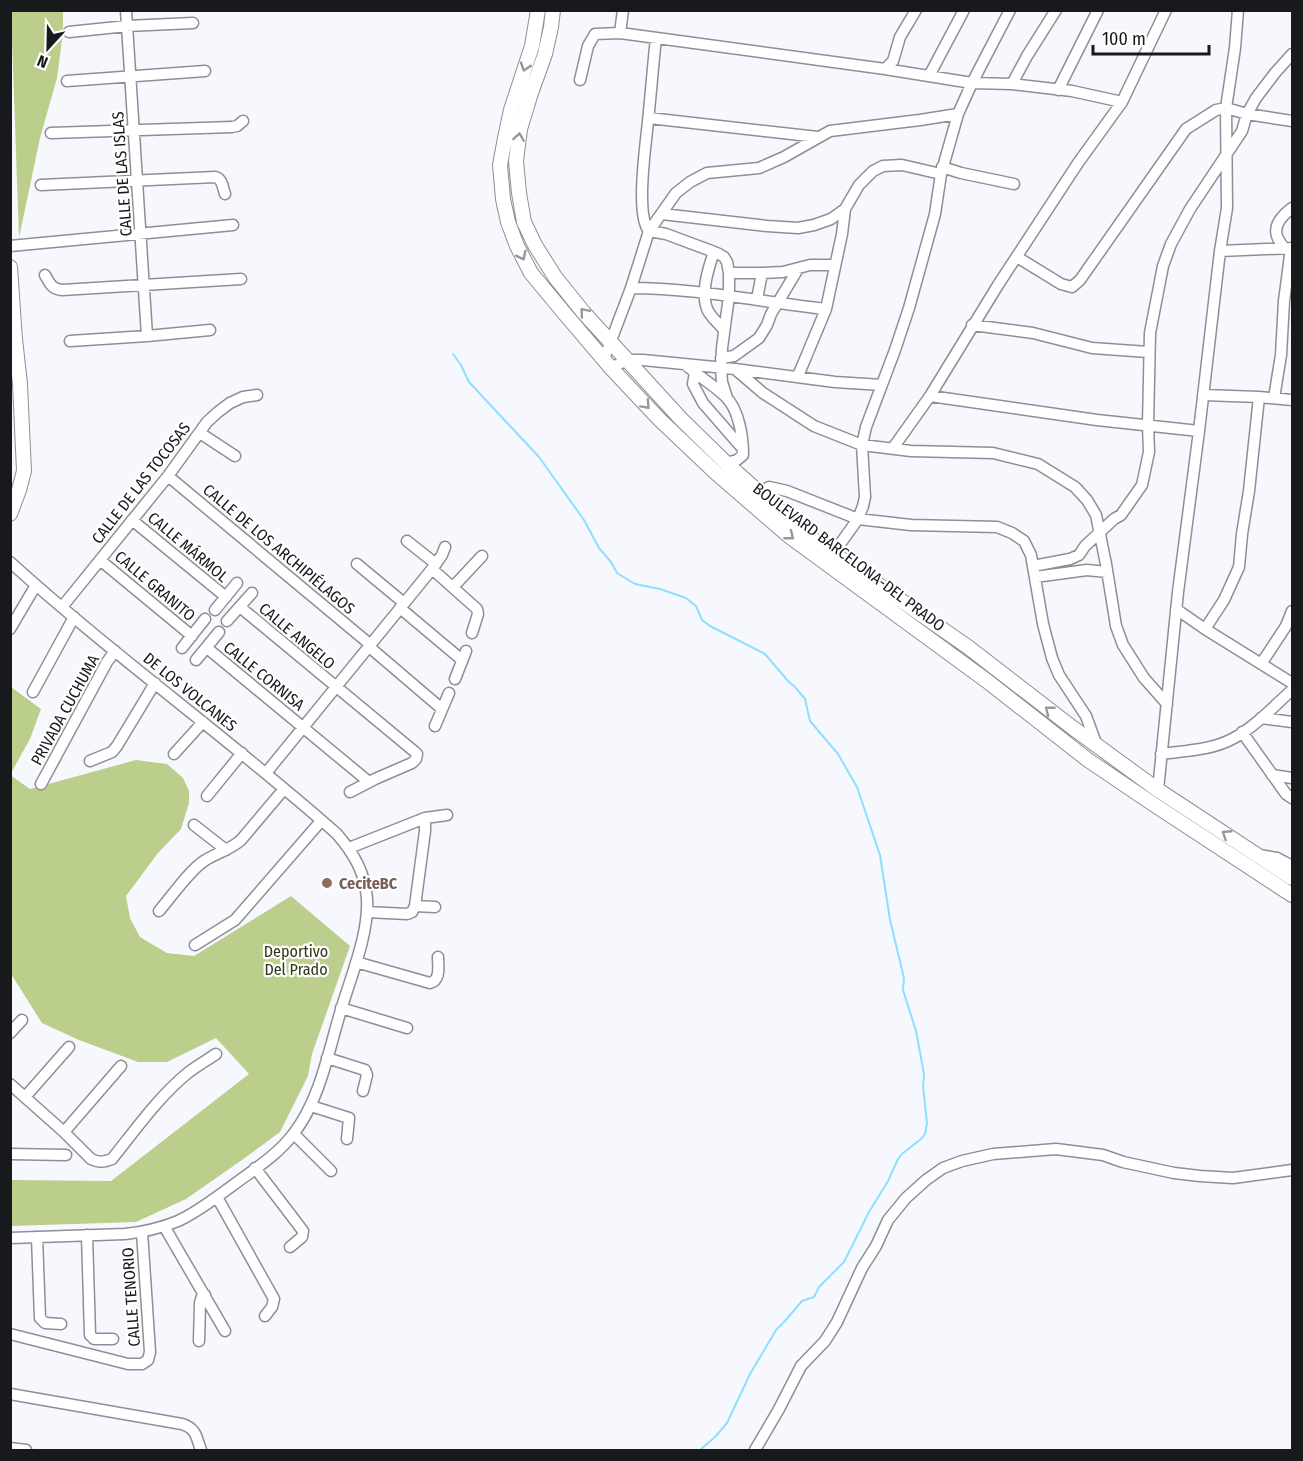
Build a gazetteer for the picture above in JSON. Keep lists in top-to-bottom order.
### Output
{
  "streets": {
    "main road": ["BOULEVARD BARCELONA-DEL PRADO"],
    "street": [
      "CALLE DE LAS ISLAS",
      "CALLE DE LAS TOCOSAS",
      "CALLE MÁRMOL",
      "CALLE DE LOS ARCHIPIÉLAGOS",
      "CALLE GRANITO",
      "CALLE ANGELO",
      "CALLE CORNISA",
      "DE LOS VOLCANES",
      "PRIVADA CUCHUMA",
      "CALLE TENORIO"
    ]
  },
  "crossings": [
    ["CALLE DE LAS TOCOSAS", "CALLE MÁRMOL"],
    ["CALLE DE LAS TOCOSAS", "CALLE DE LOS ARCHIPIÉLAGOS"],
    ["CALLE DE LAS TOCOSAS", "CALLE GRANITO"],
    ["CALLE DE LAS TOCOSAS", "DE LOS VOLCANES"],
    ["CALLE ANGELO", "CALLE CORNISA"],
    ["DE LOS VOLCANES", "PRIVADA CUCHUMA"],
    ["DE LOS VOLCANES", "CALLE TENORIO"]
  ],
  "parks": ["Deportivo Del Prado"],
  "places": ["CeciteBC"],
  "scale_bar": "100 m",
  "north": "bottom"
}
